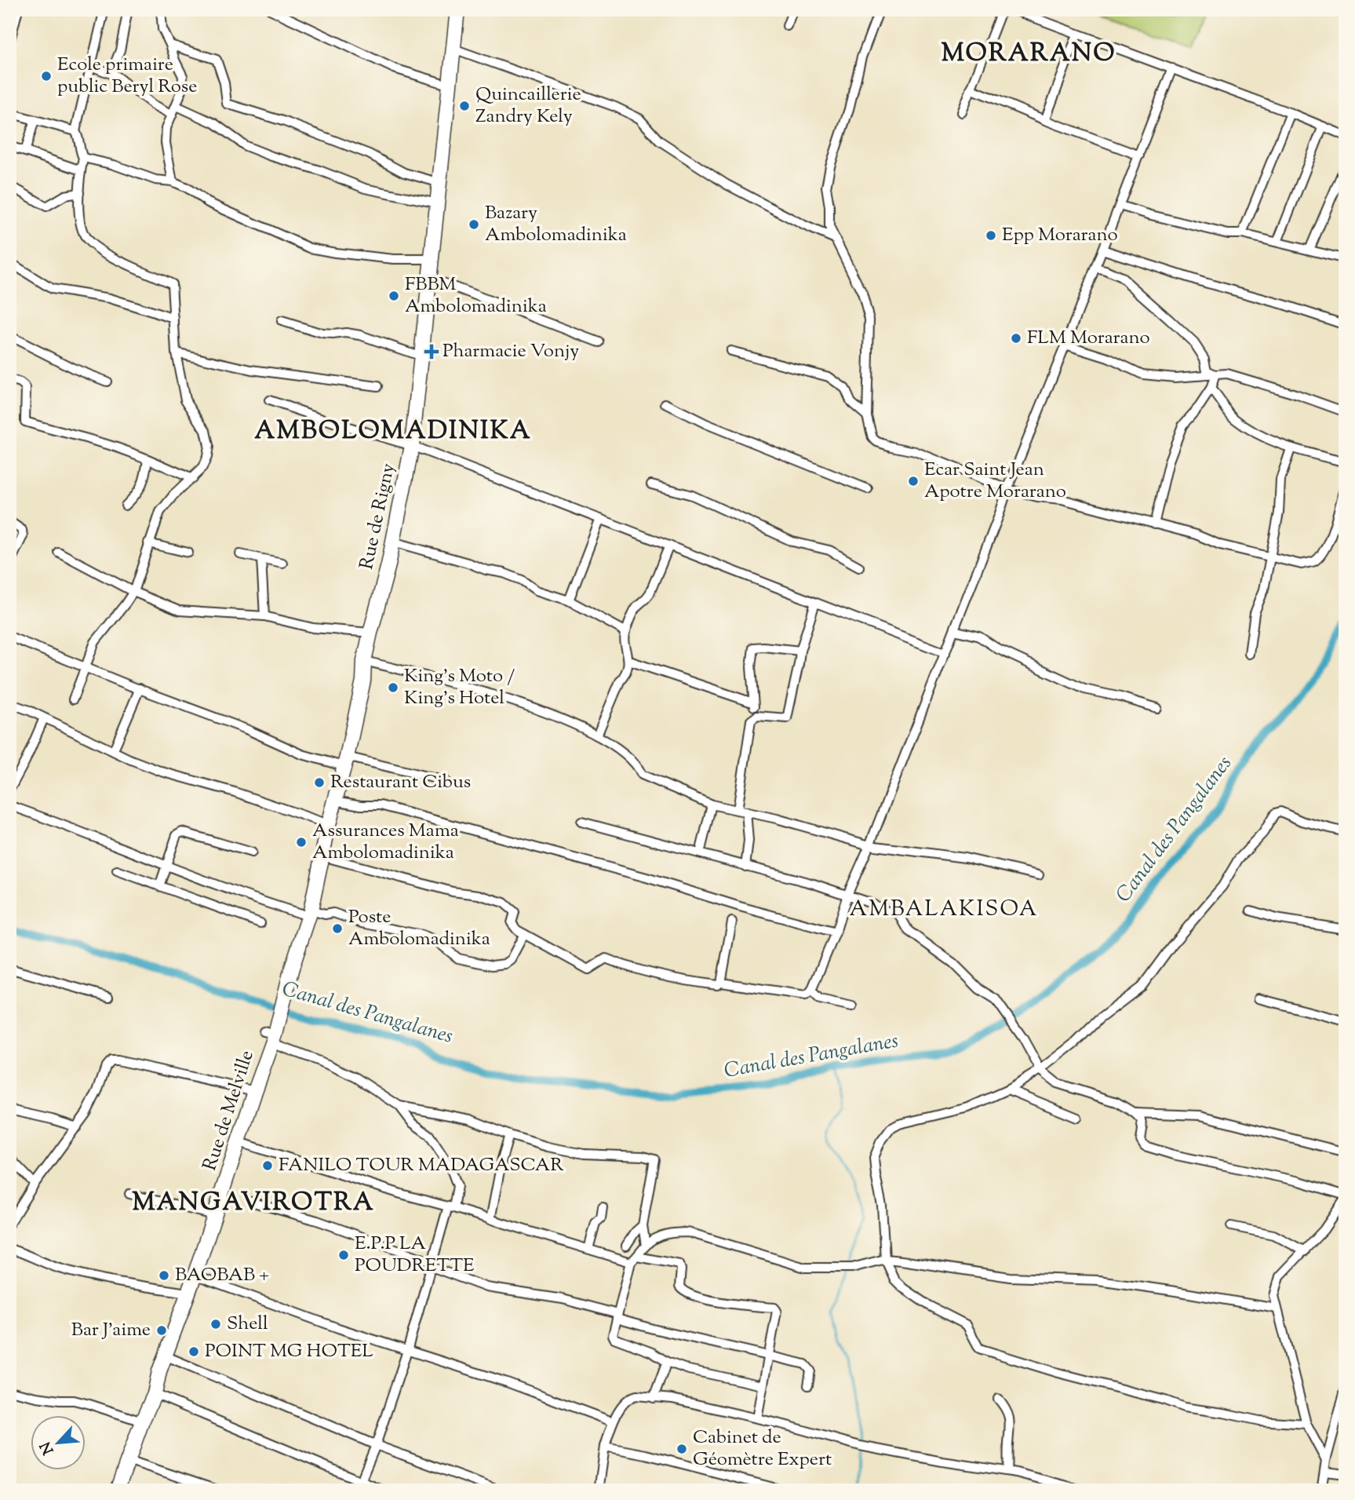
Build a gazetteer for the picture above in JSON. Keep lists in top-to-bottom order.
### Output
{
  "streets": {
    "main road": ["Rue de Rigny", "Rue de Melville"]
  },
  "crossings": [
    ["Rue de Rigny", "Rue de Melville"]
  ],
  "districts": [
    "MORARANO",
    "AMBOLOMADINIKA",
    "AMBALAKISOA",
    "MANGAVIROTRA"
  ],
  "water": ["Canal des Pangalanes"],
  "places": {
    "other": [
      "Ecole primaire public Beryl Rose",
      "Quincaillerie Zandry Kely",
      "Bazary Ambolomadinika",
      "Epp Morarano",
      "FBBM Ambolomadinika",
      "FLM Morarano",
      "Ecar Saint Jean Apotre Morarano",
      "King's Moto / King's Hotel",
      "Restaurant Cibus",
      "Assurances Mama Ambolomadinika",
      "Poste Ambolomadinika",
      "FANILO TOUR MADAGASCAR",
      "E.P.P LA POUDRETTE",
      "BAOBAB +",
      "Shell",
      "Bar J'aime",
      "POINT MG HOTEL",
      "Cabinet de Géomètre Expert"
    ],
    "health": ["Pharmacie Vonjy"]
  },
  "north": "bottom left"
}
